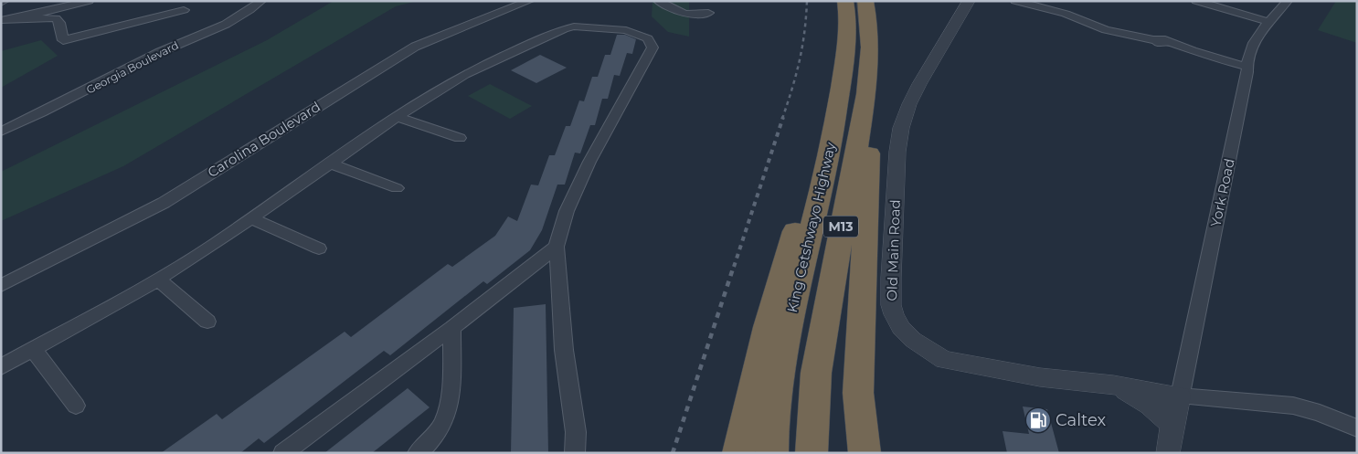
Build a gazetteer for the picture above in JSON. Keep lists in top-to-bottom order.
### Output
{
  "streets": {
    "highway": ["M13", "King Cetshwayo Highway"],
    "street": [
      "Georgia Boulevard",
      "Carolina Boulevard",
      "York Road",
      "Old Main Road"
    ]
  },
  "crossings": [
    ["York Road", "Old Main Road"]
  ],
  "places": {
    "fuel station": ["Caltex"]
  }
}
